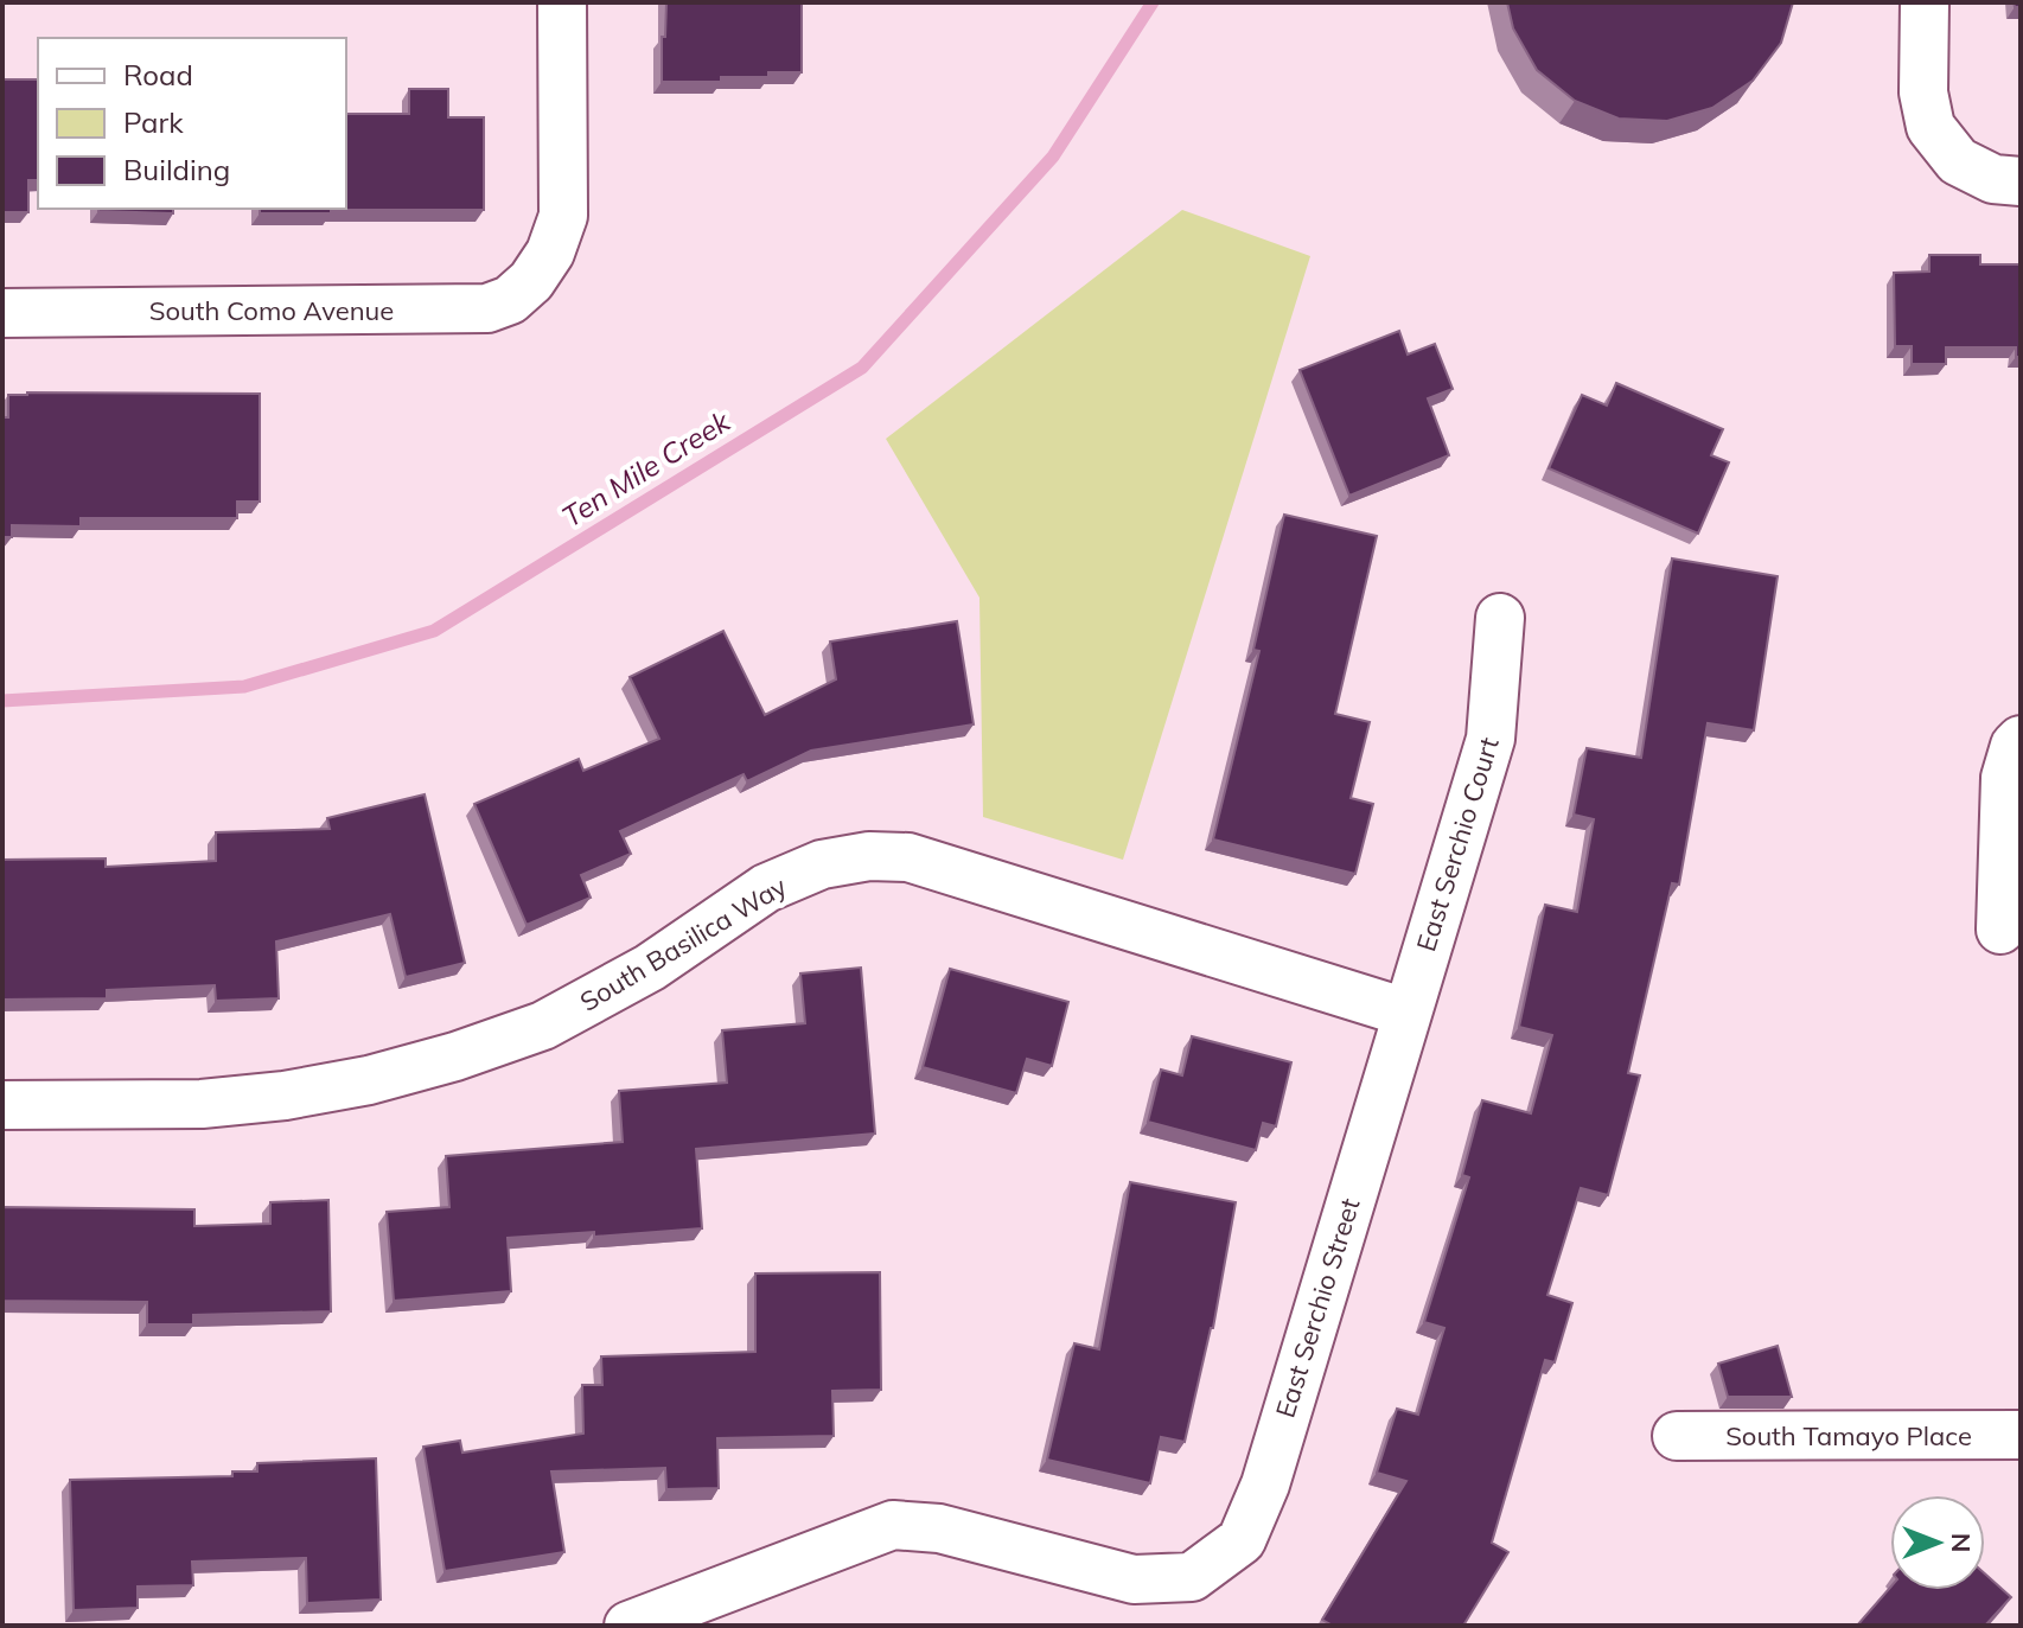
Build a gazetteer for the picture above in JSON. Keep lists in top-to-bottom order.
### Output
{
  "streets": {
    "street": [
      "South Como Avenue",
      "East Serchio Court",
      "South Basilica Way",
      "East Serchio Street",
      "South Tamayo Place"
    ]
  },
  "crossings": [
    ["East Serchio Court", "South Basilica Way"],
    ["East Serchio Court", "East Serchio Street"],
    ["South Basilica Way", "East Serchio Street"]
  ],
  "water": ["Ten Mile Creek"],
  "legend": ["Road", "Park", "Building"],
  "north": "right"
}
